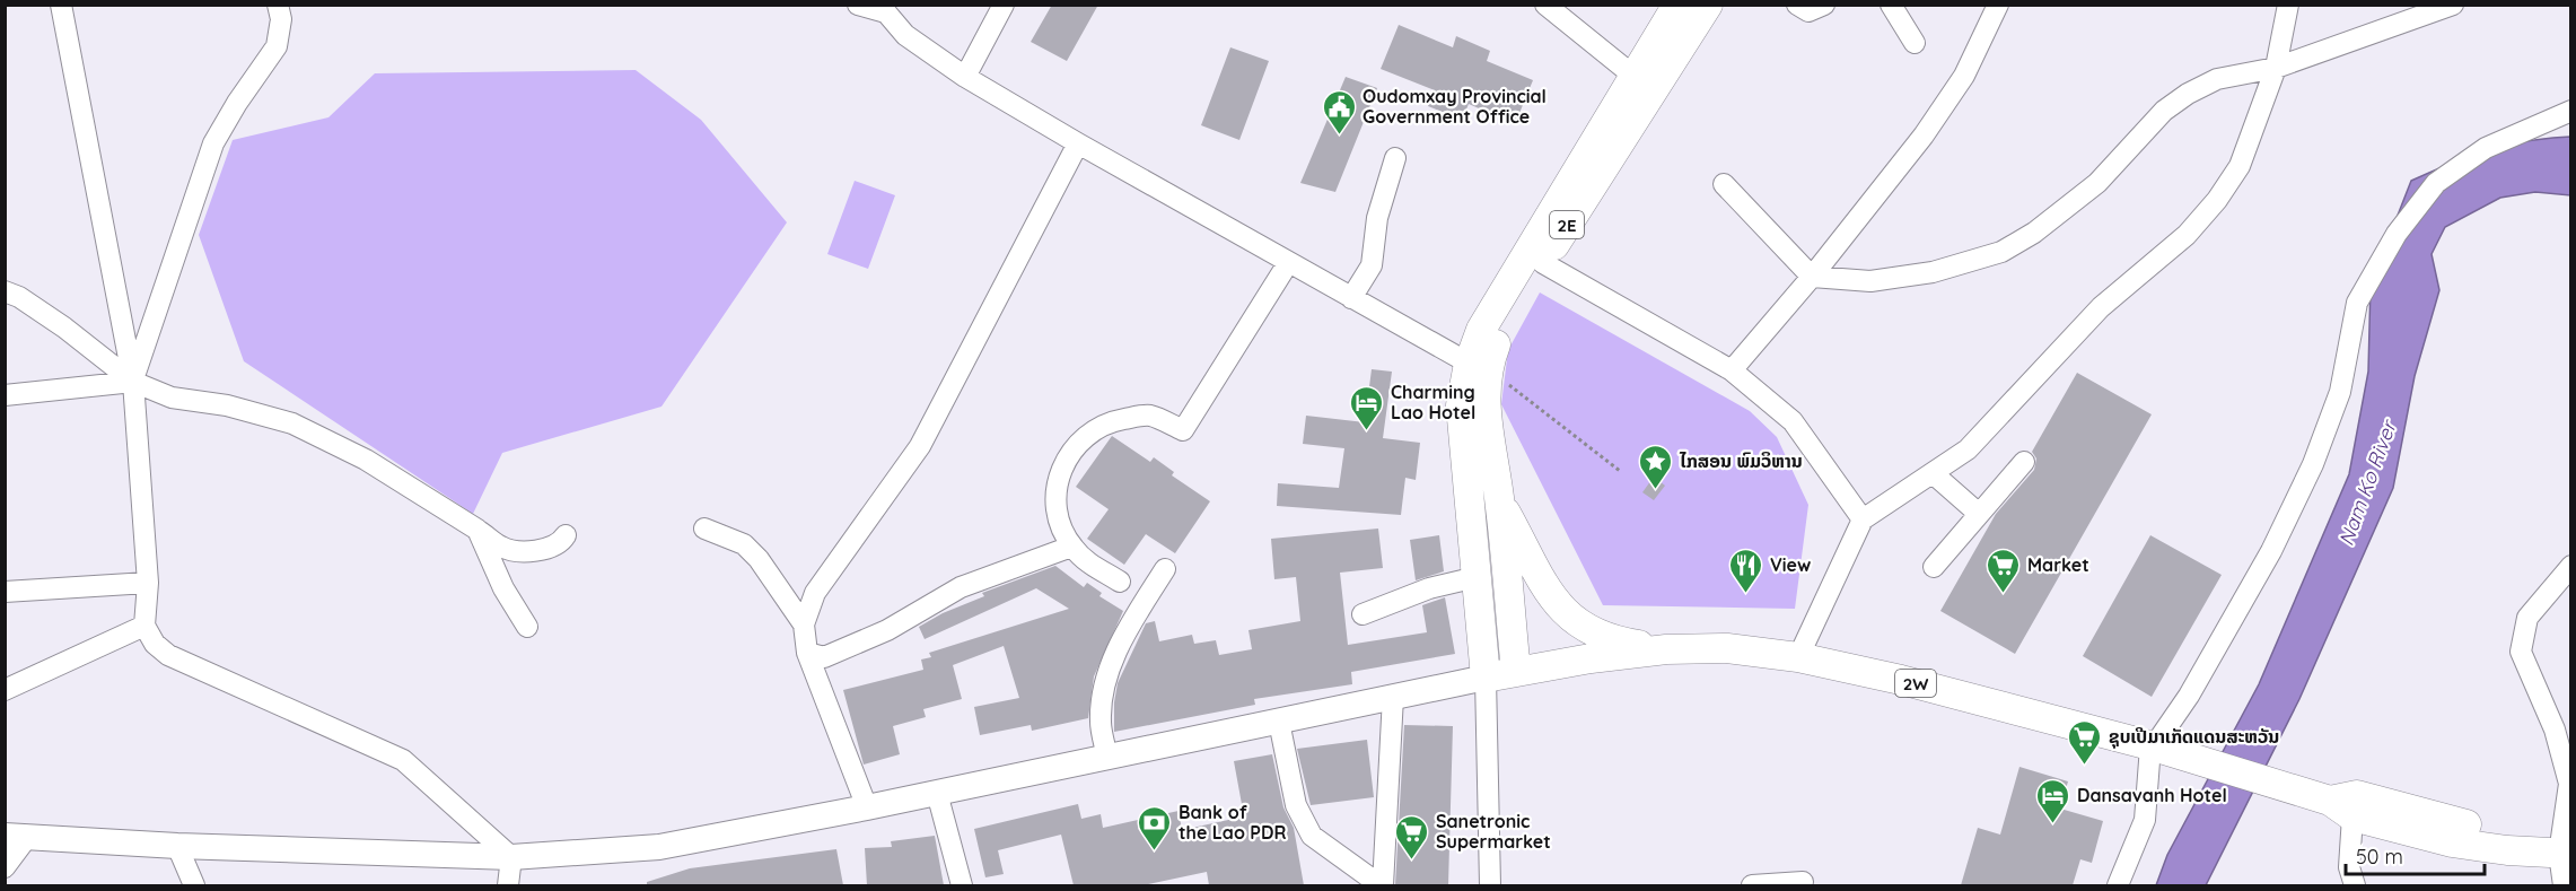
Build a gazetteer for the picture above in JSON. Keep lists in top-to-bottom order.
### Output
{
  "streets": {
    "highway": ["2E", "2W"]
  },
  "crossings": [
    ["2E", "2W"]
  ],
  "water": ["Nam Ko River"],
  "places": {
    "public building": ["Oudomxay Provincial Government Office"],
    "hotel": ["Charming Lao Hotel", "Dansavanh Hotel"],
    "place": ["ໄກສອນ ພົມວິຫານ"],
    "restaurant": ["View"],
    "supermarket": ["Market", "ຊຸບເປີມາເກັດແດນສະຫວັນ", "Sanetronic Supermarket"],
    "bank": ["Bank of the Lao PDR"]
  },
  "scale_bar": "50 m"
}
